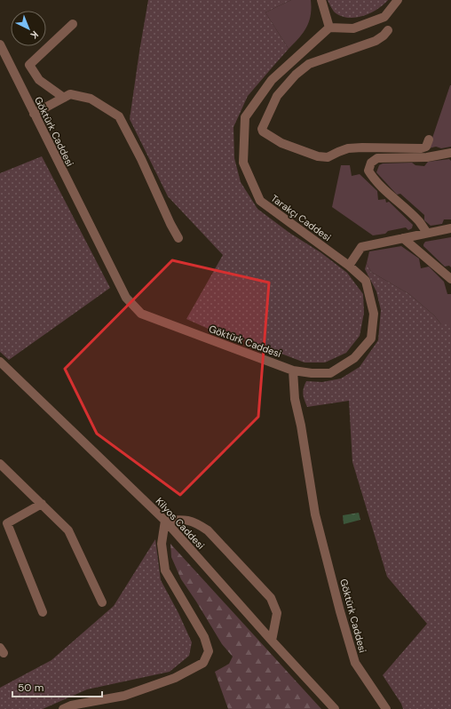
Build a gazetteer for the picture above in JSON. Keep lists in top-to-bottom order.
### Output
{
  "streets": {
    "street": ["Göktürk Caddesi", "Tarakçı Caddesi", "Kilyos Caddesi"]
  },
  "crossings": [
    ["Göktürk Caddesi", "Tarakçı Caddesi"]
  ],
  "scale_bar": "50 m",
  "north": "bottom right"
}
